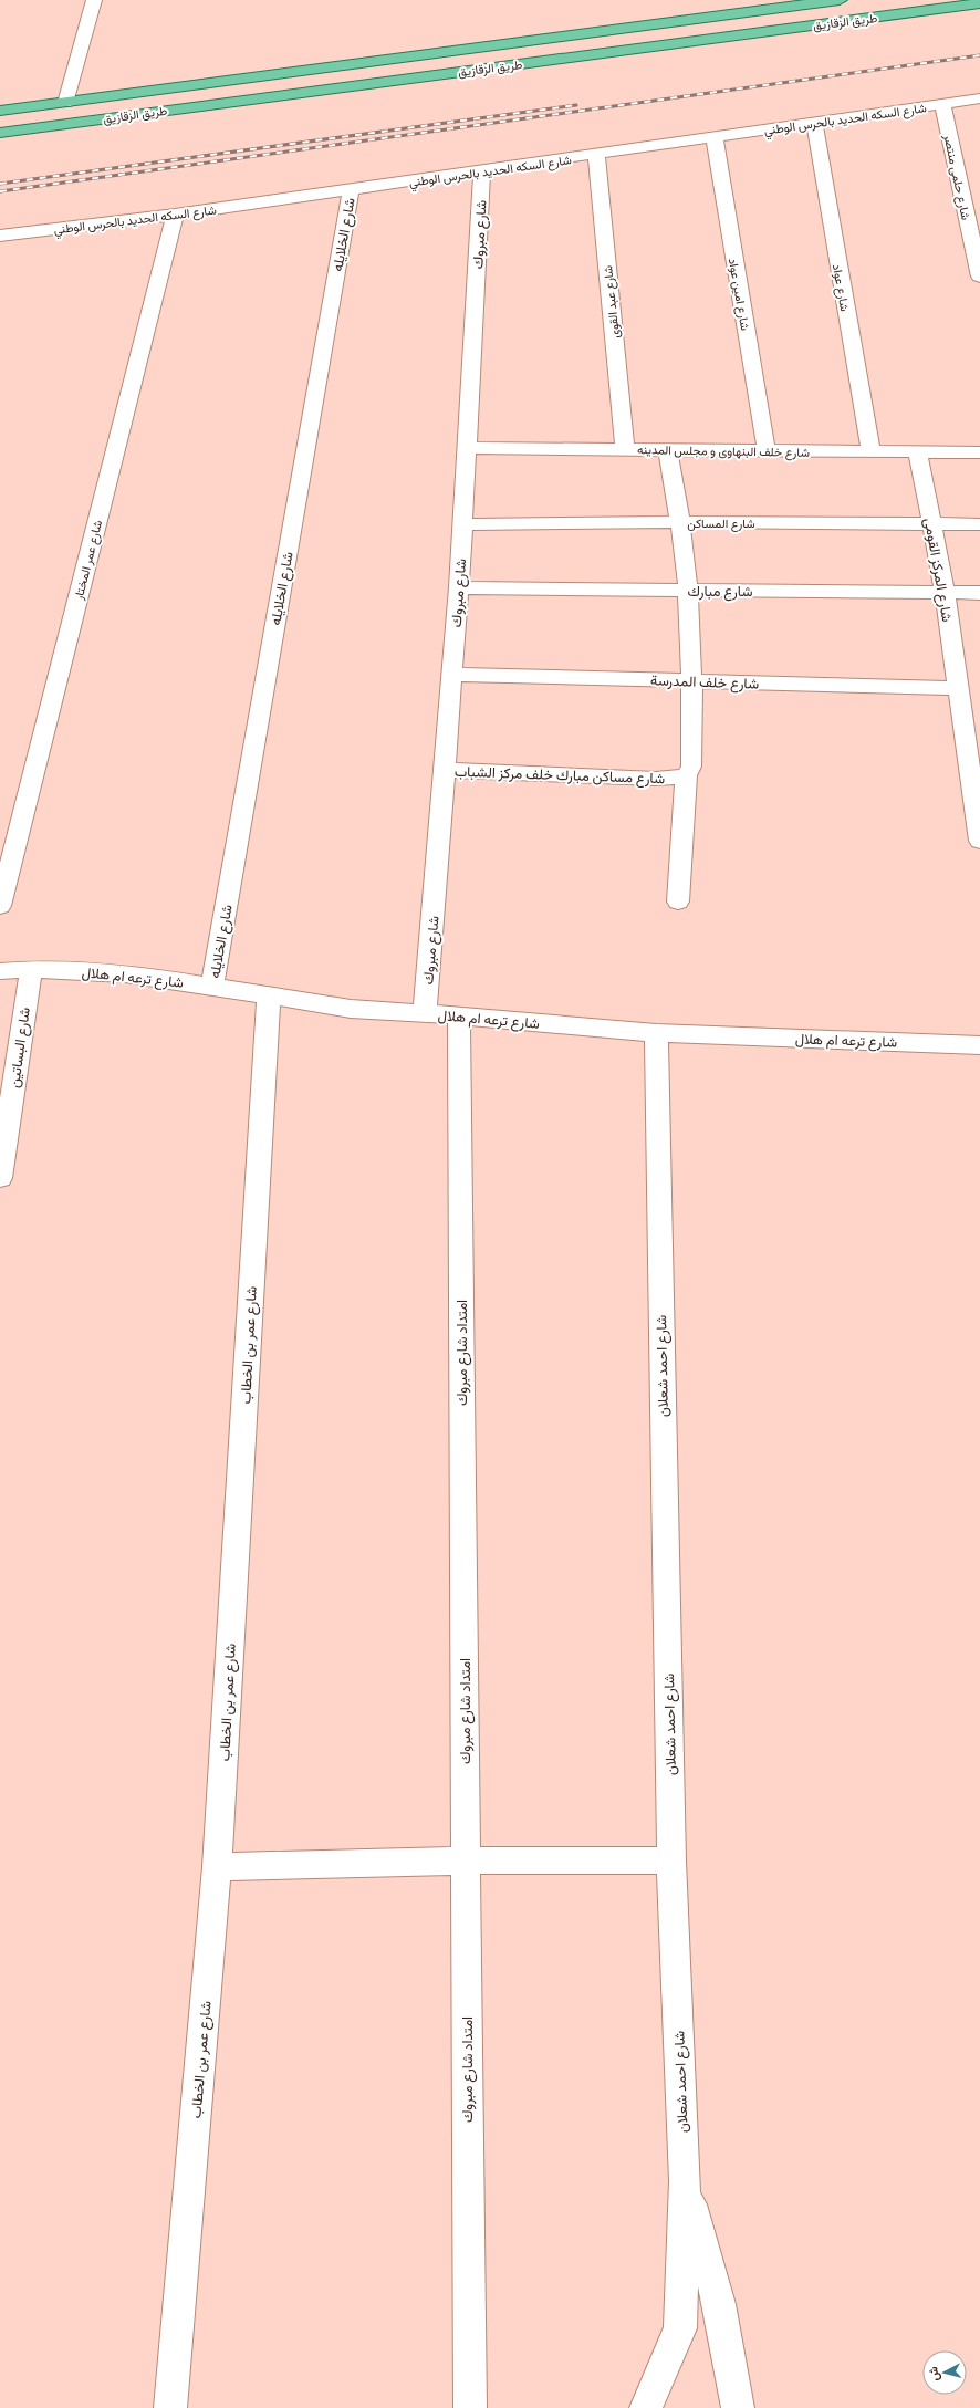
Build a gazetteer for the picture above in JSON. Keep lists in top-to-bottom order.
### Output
{
  "streets": {
    "main road": ["طريق الزقازيق"],
    "street": [
      "شارع السكه الحديد بالحرس الوطني",
      "شارع حلمى منتصر",
      "شارع الخلايله",
      "شارع مبروك",
      "شارع عواد",
      "شارع امين عواد",
      "شارع عبد القوى",
      "شارع خلف البنهاوى و مجلس المدينه",
      "شارع المساكن",
      "شارع عمر المختار",
      "شارع المركز القومى",
      "شارع مبارك",
      "شارع خلف المدرسة",
      "شارع مساكن مبارك خلف مركز الشباب",
      "شارع ترعه ام هلال",
      "شارع البساتين",
      "شارع عمر بن الخطاب",
      "امتداد شارع مبروك",
      "شارع احمد شعلان"
    ]
  },
  "crossings": [
    ["شارع السكه الحديد بالحرس الوطني", "شارع حلمى منتصر"],
    ["شارع السكه الحديد بالحرس الوطني", "شارع الخلايله"],
    ["شارع السكه الحديد بالحرس الوطني", "شارع مبروك"],
    ["شارع السكه الحديد بالحرس الوطني", "شارع عواد"],
    ["شارع السكه الحديد بالحرس الوطني", "شارع امين عواد"],
    ["شارع السكه الحديد بالحرس الوطني", "شارع عبد القوى"],
    ["شارع السكه الحديد بالحرس الوطني", "شارع عمر المختار"],
    ["شارع الخلايله", "شارع ترعه ام هلال"],
    ["شارع مبروك", "شارع خلف البنهاوى و مجلس المدينه"],
    ["شارع مبروك", "شارع المساكن"],
    ["شارع مبروك", "شارع مبارك"],
    ["شارع مبروك", "شارع خلف المدرسة"],
    ["شارع مبروك", "شارع مساكن مبارك خلف مركز الشباب"],
    ["شارع مبروك", "شارع ترعه ام هلال"],
    ["شارع عواد", "شارع خلف البنهاوى و مجلس المدينه"],
    ["شارع امين عواد", "شارع خلف البنهاوى و مجلس المدينه"],
    ["شارع عبد القوى", "شارع خلف البنهاوى و مجلس المدينه"],
    ["شارع خلف البنهاوى و مجلس المدينه", "شارع المركز القومى"],
    ["شارع خلف البنهاوى و مجلس المدينه", "شارع مساكن مبارك خلف مركز الشباب"],
    ["شارع المساكن", "شارع المركز القومى"],
    ["شارع المساكن", "شارع مساكن مبارك خلف مركز الشباب"],
    ["شارع المركز القومى", "شارع مبارك"],
    ["شارع المركز القومى", "شارع خلف المدرسة"],
    ["شارع مبارك", "شارع مساكن مبارك خلف مركز الشباب"],
    ["شارع خلف المدرسة", "شارع مساكن مبارك خلف مركز الشباب"],
    ["شارع ترعه ام هلال", "شارع البساتين"],
    ["شارع ترعه ام هلال", "شارع عمر بن الخطاب"],
    ["شارع ترعه ام هلال", "امتداد شارع مبروك"],
    ["شارع ترعه ام هلال", "شارع احمد شعلان"]
  ],
  "north": "left"
}
